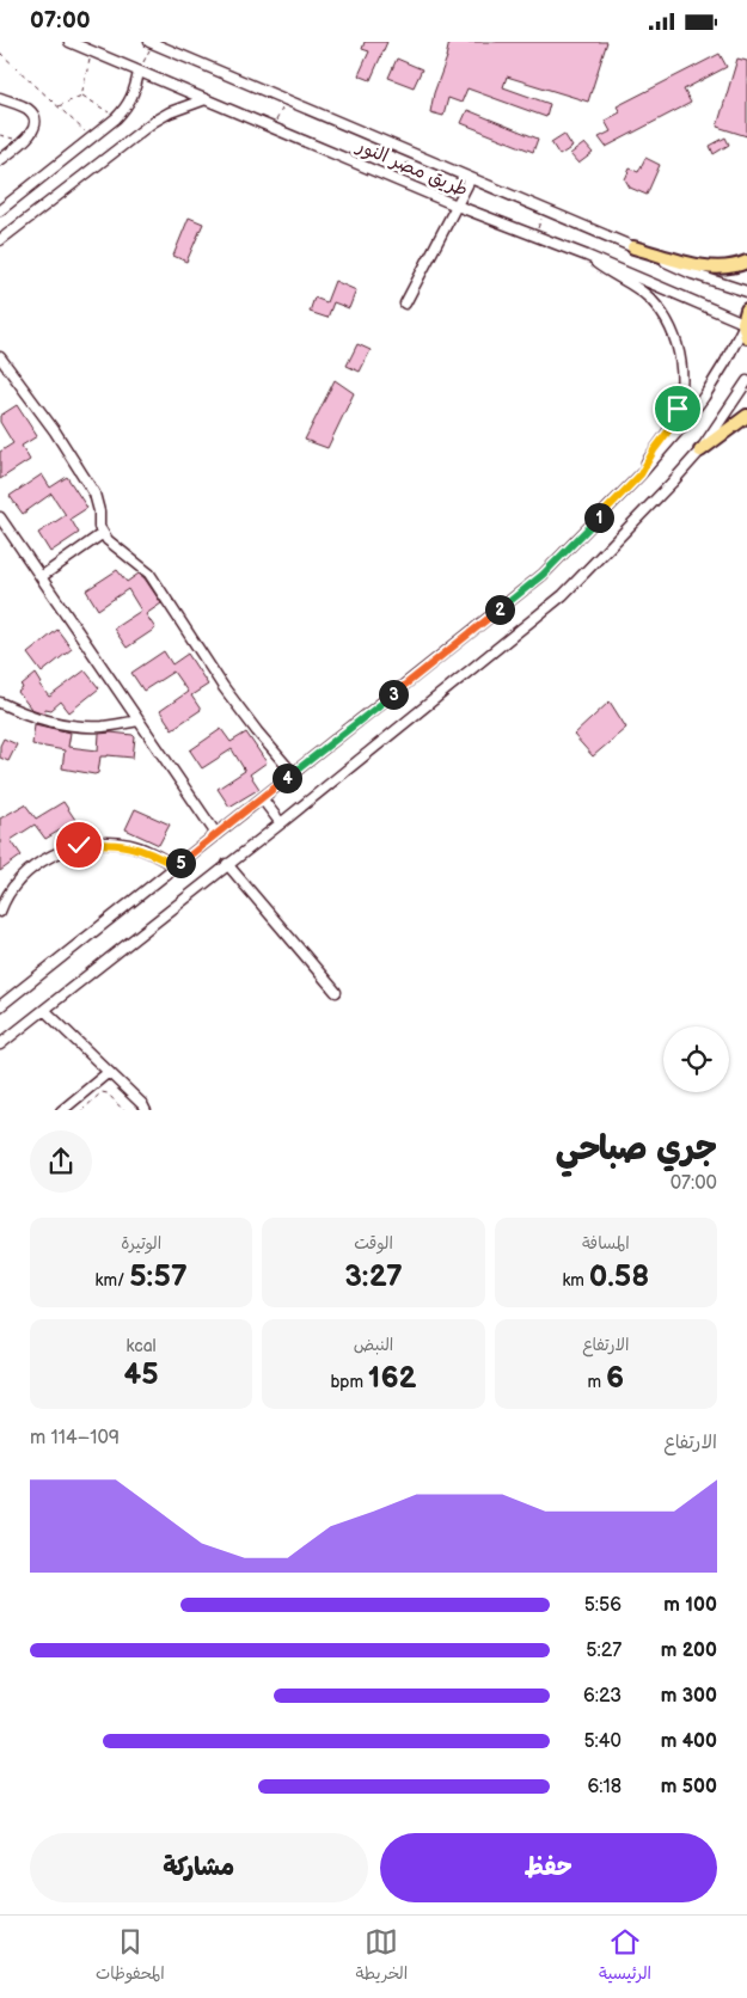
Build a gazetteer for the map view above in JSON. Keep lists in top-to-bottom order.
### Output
{
  "streets": {
    "street": ["طريق مصر النور"]
  },
  "page": {
    "status": "07:00",
    "pins": [
      "1",
      "2",
      "3",
      "4",
      "5"
    ],
    "heading": ["جري صباحي", "07:00"],
    "stats": [
      ["المسافة", "0.58 km"],
      ["الوقت", "3:27"],
      ["الوتيرة", "5:57 /km"],
      ["الارتفاع", "6 m"],
      ["النبض", "162 bpm"],
      ["kcal", "45"]
    ],
    "chart": ["الارتفاع", "109–114 m"],
    "list": [
      {
        "name": "100 m",
        "note": "5:56"
      },
      {
        "name": "200 m",
        "note": "5:27"
      },
      {
        "name": "300 m",
        "note": "6:23"
      },
      {
        "name": "400 m",
        "note": "5:40"
      },
      {
        "name": "500 m",
        "note": "6:18"
      }
    ],
    "buttons": ["حفظ", "مشاركة"],
    "tabs": ["الرئيسية", "الخريطة", "المحفوظات"]
  }
}
